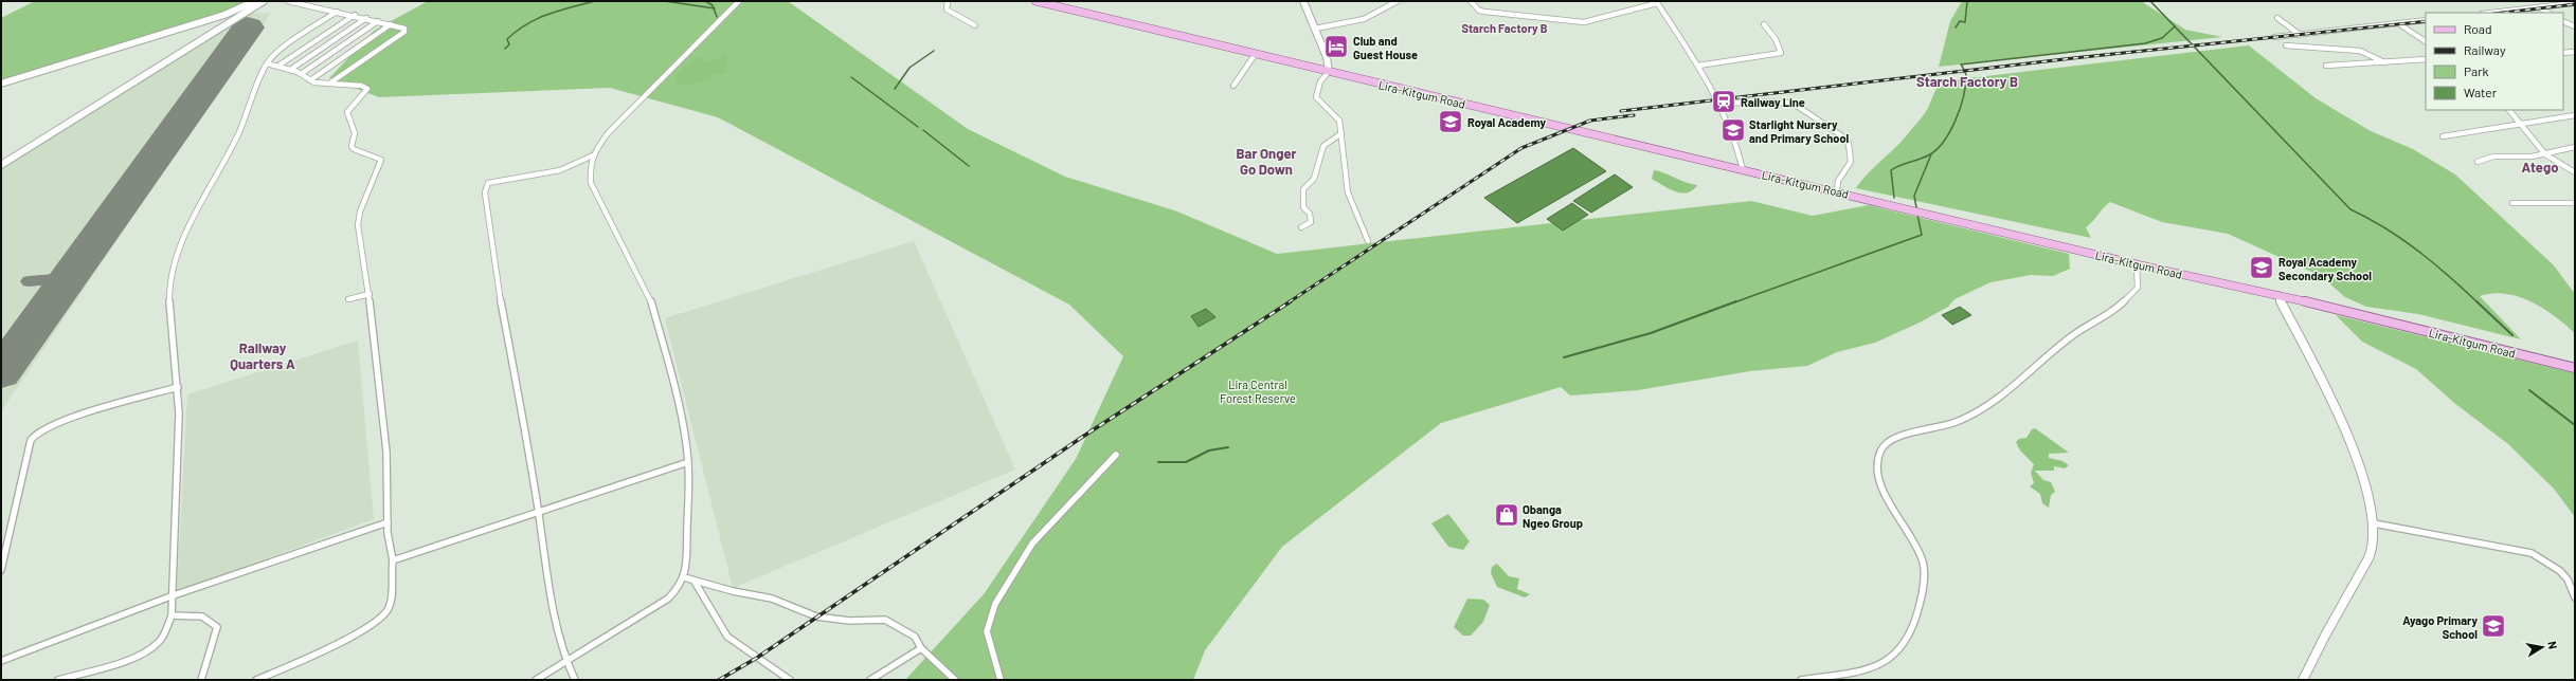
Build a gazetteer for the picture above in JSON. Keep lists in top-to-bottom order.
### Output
{
  "streets": {
    "main road": ["Lira-Kitgum Road"]
  },
  "districts": [
    "Starch Factory B",
    "Starch Factory B",
    "Bar Onger Go Down",
    "Atego",
    "Railway Quarters A"
  ],
  "parks": ["Lira Central Forest Reserve"],
  "places": {
    "hotel": ["Club and Guest House"],
    "station": ["Railway Line"],
    "school or university": [
      "Royal Academy",
      "Starlight Nursery and Primary School",
      "Royal Academy Secondary School",
      "Ayago Primary School"
    ],
    "shop": ["Obanga Ngeo Group"]
  },
  "legend": [
    "Road",
    "Railway",
    "Park",
    "Water"
  ],
  "north": "right"
}
